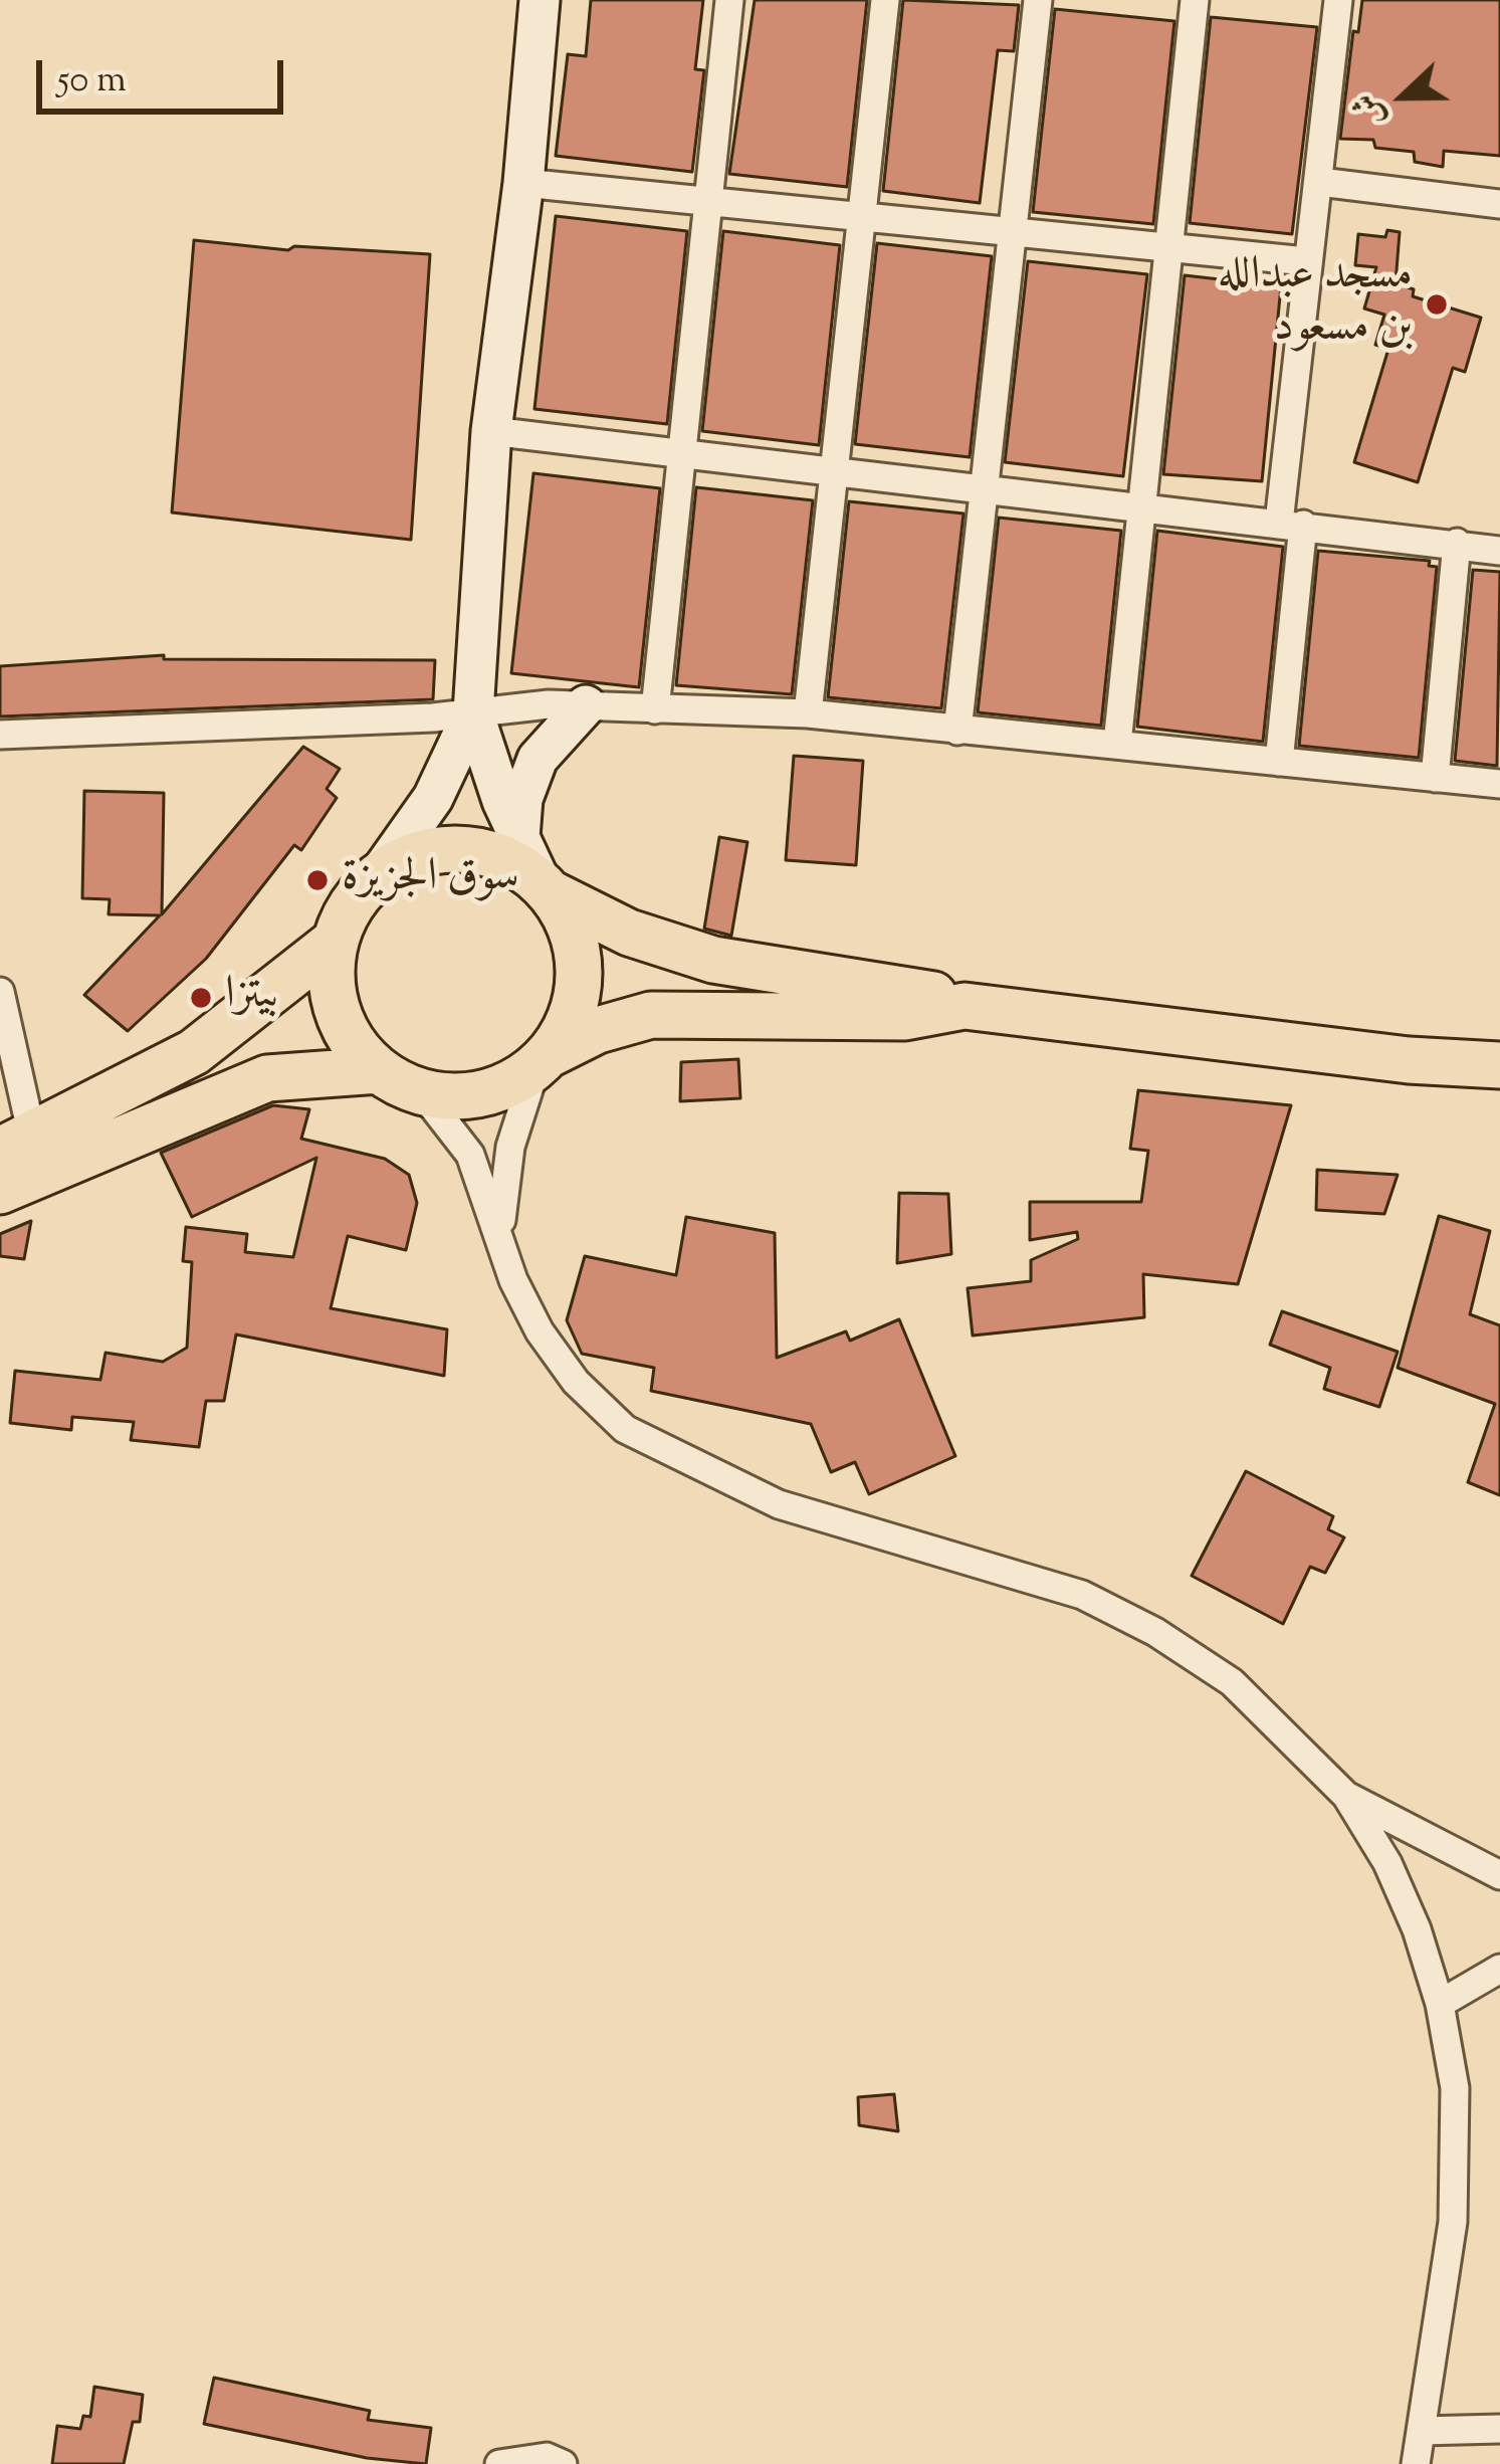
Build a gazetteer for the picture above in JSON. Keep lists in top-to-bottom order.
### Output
{
  "places": ["مسجد عبدالله بن مسعود", "سوق الجزيزة", "بيتزا"],
  "scale_bar": "50 m",
  "north": "left"
}
